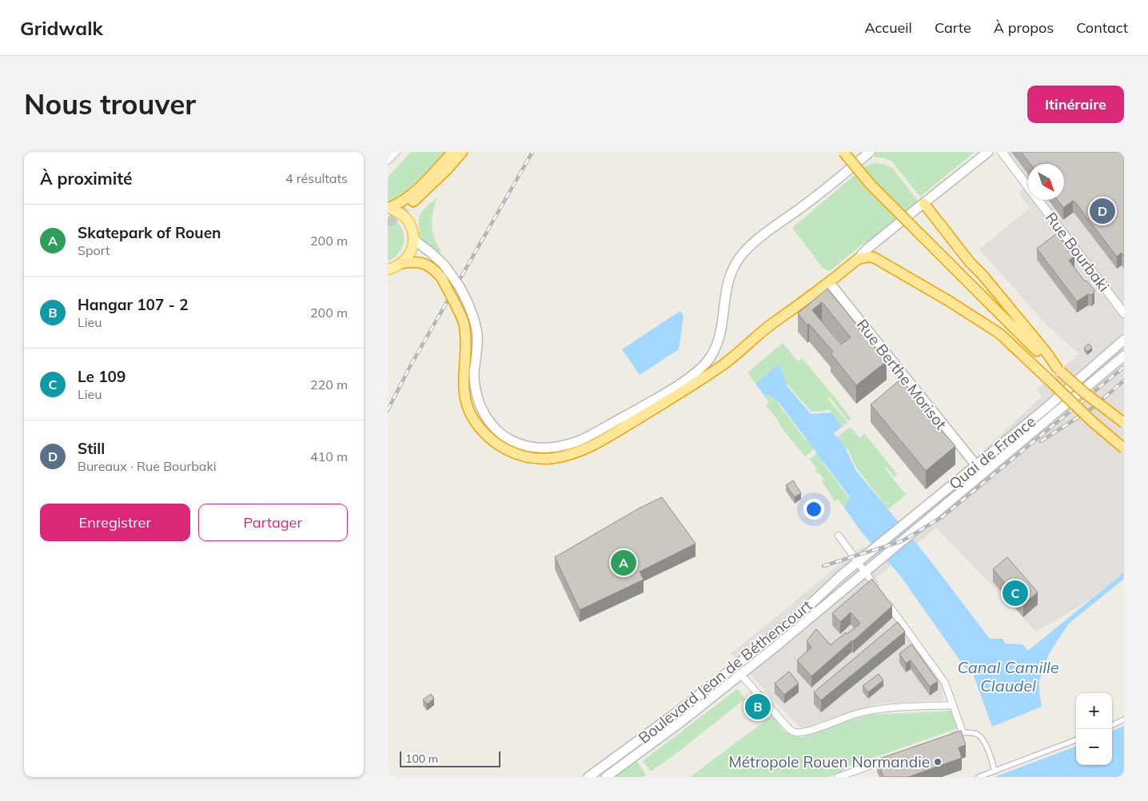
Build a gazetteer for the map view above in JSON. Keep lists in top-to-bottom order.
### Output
{
  "streets": {
    "main road": ["Rue Berthe Morisot", "Quai de France", "Boulevard Jean de Béthencourt"],
    "street": ["Rue Bourbaki"]
  },
  "crossings": [
    ["Rue Berthe Morisot", "Quai de France"],
    ["Quai de France", "Boulevard Jean de Béthencourt"]
  ],
  "water": ["Canal Camille Claudel"],
  "places": ["Métropole Rouen Normandie"],
  "scale_bar": "100 m",
  "north": "bottom right",
  "page": {
    "header": "Gridwalk",
    "nav": [
      "Accueil",
      "Carte",
      "À propos",
      "Contact"
    ],
    "buttons": [
      "Itinéraire",
      ["Enregistrer", "Partager"]
    ],
    "title": "Nous trouver",
    "heading": ["À proximité", "4 résultats"],
    "pins": [
      "D",
      "A",
      "C",
      "B"
    ],
    "list": [
      {
        "mark": "A",
        "name": "Skatepark of Rouen",
        "note": "Sport",
        "value": "200 m"
      },
      {
        "mark": "B",
        "name": "Hangar 107 - 2",
        "note": "Lieu",
        "value": "200 m"
      },
      {
        "mark": "C",
        "name": "Le 109",
        "note": "Lieu",
        "value": "220 m"
      },
      {
        "mark": "D",
        "name": "Still",
        "note": "Bureaux · Rue Bourbaki",
        "value": "410 m"
      }
    ],
    "map_buttons": ["+", "−"],
    "scale": "100 m"
  }
}
